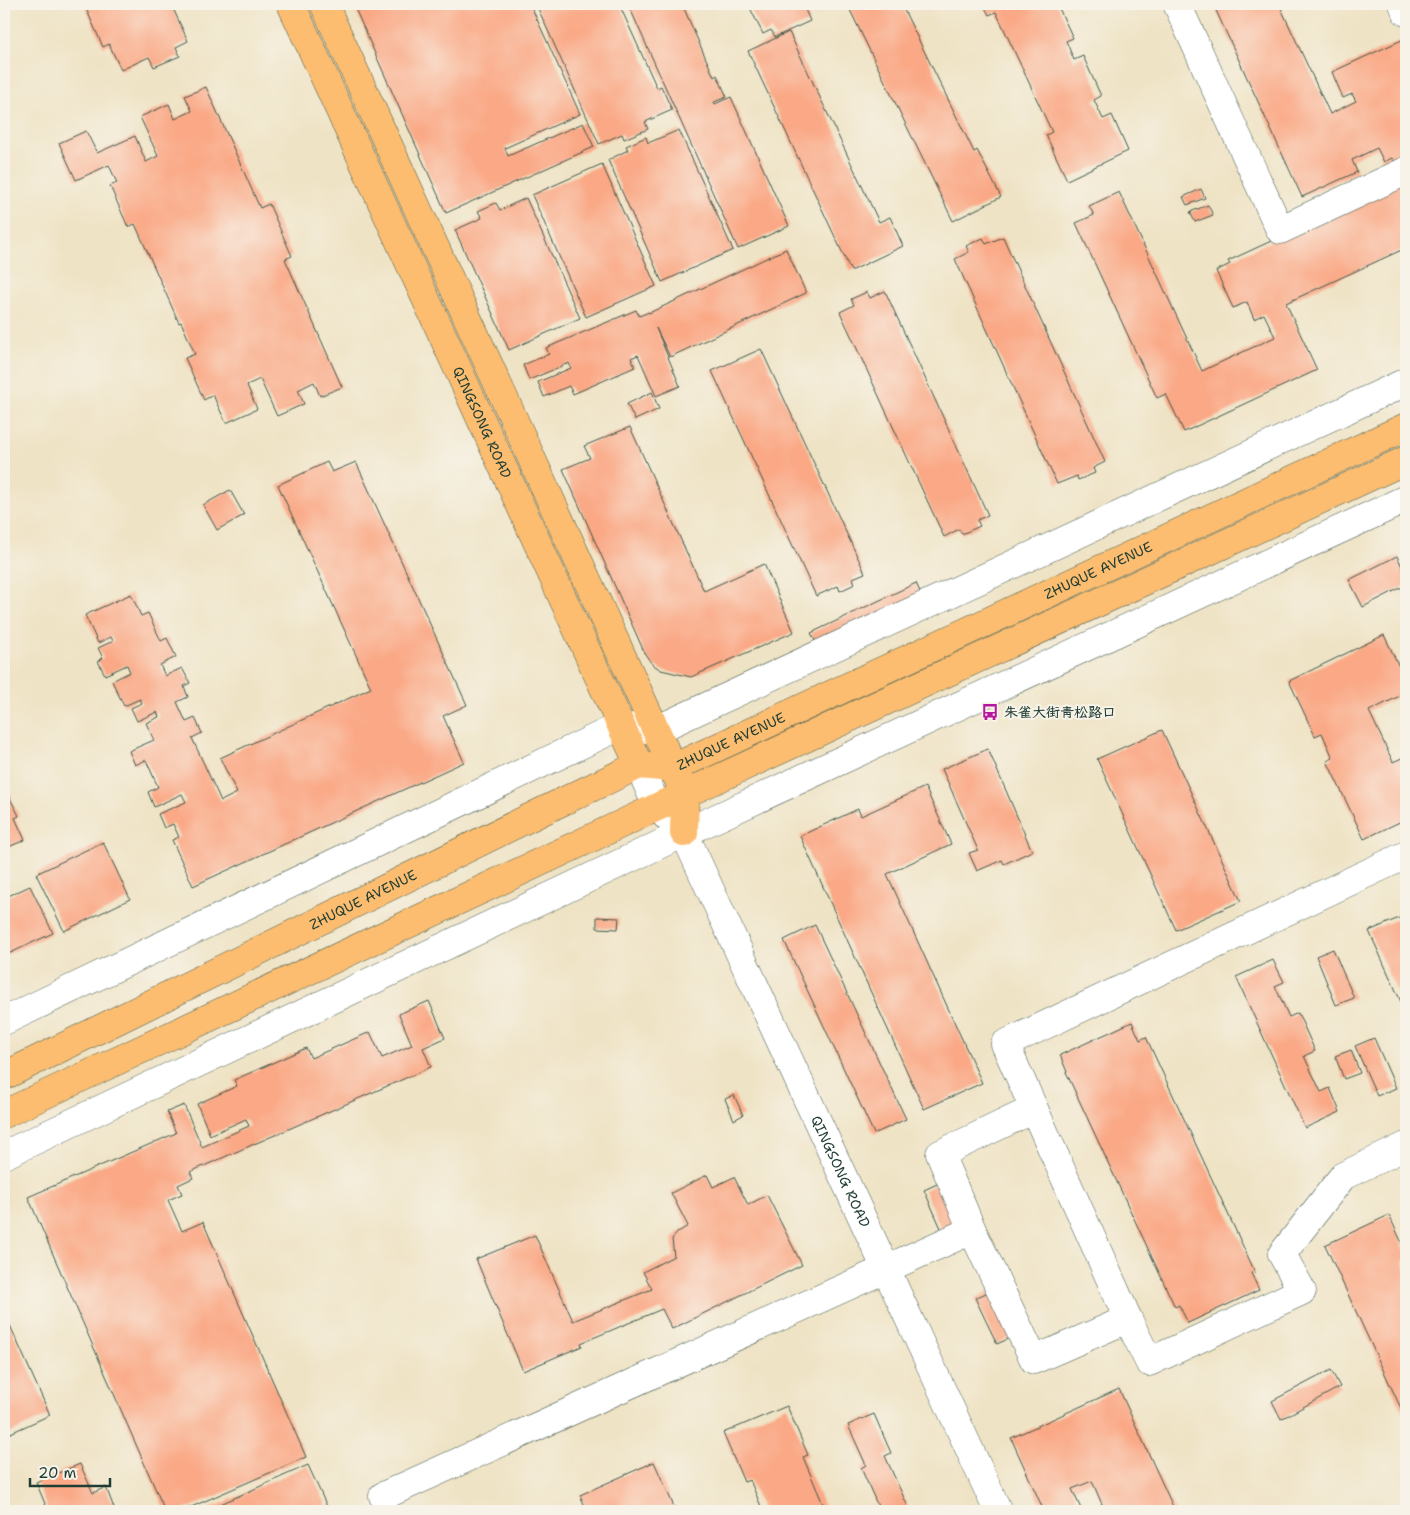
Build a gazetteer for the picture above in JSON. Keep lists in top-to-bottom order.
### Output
{
  "streets": {
    "main road": ["QINGSONG ROAD", "ZHUQUE AVENUE"]
  },
  "crossings": [
    ["QINGSONG ROAD", "ZHUQUE AVENUE"]
  ],
  "places": {
    "bus stop": ["朱雀大街青松路口"]
  },
  "scale_bar": "20 m"
}
